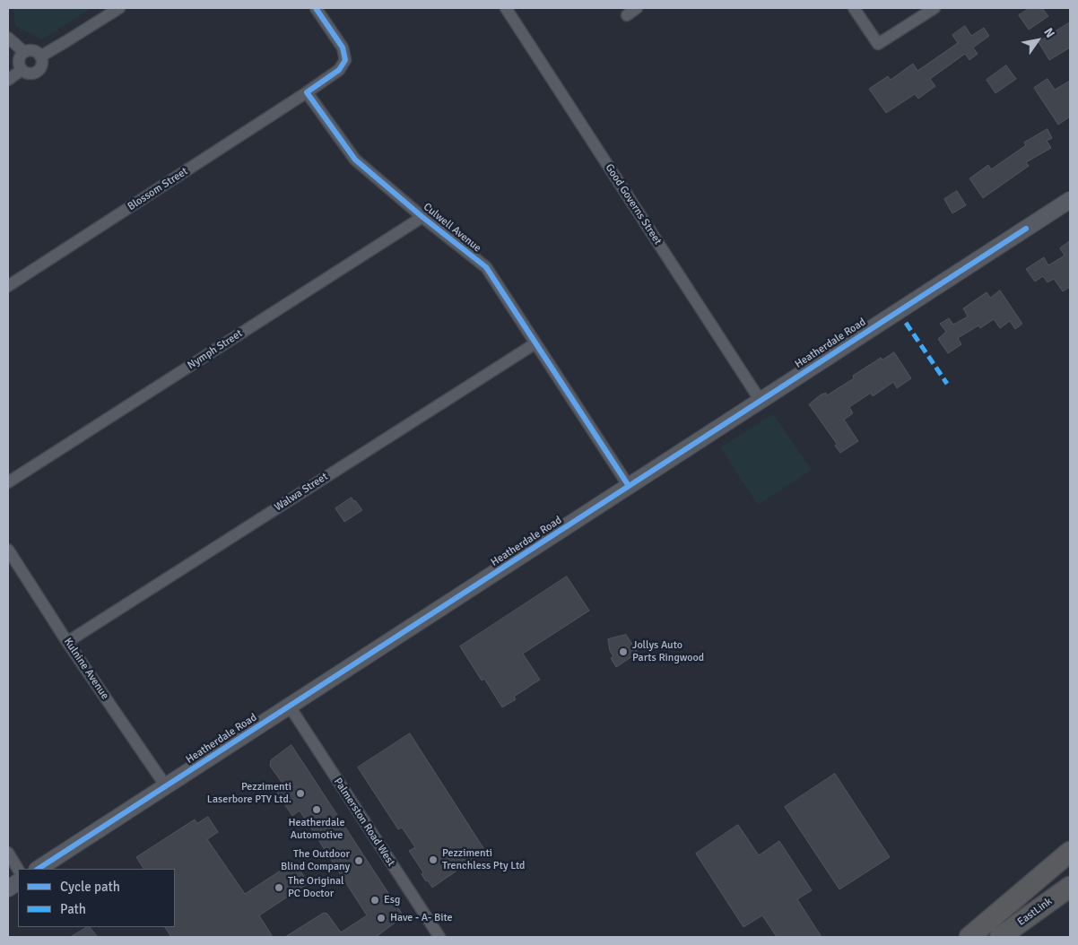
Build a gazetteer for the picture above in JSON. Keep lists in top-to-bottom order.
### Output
{
  "streets": {
    "highway": ["EastLink"],
    "main road": ["Heatherdale Road"],
    "street": [
      "Blossom Street",
      "Good Governs Street",
      "Culwell Avenue",
      "Nymph Street",
      "Walwa Street",
      "Kulnine Avenue",
      "Palmerston Road West"
    ]
  },
  "crossings": [
    ["Blossom Street", "Culwell Avenue"],
    ["Good Governs Street", "Heatherdale Road"],
    ["Culwell Avenue", "Heatherdale Road"],
    ["Culwell Avenue", "Nymph Street"],
    ["Culwell Avenue", "Walwa Street"],
    ["Heatherdale Road", "Kulnine Avenue"],
    ["Heatherdale Road", "Palmerston Road West"],
    ["Walwa Street", "Kulnine Avenue"]
  ],
  "places": [
    "Jollys Auto Parts Ringwood",
    "Pezzimenti Laserbore PTY Ltd.",
    "Heatherdale Automotive",
    "Pezzimenti Trenchless Pty Ltd",
    "The Outdoor Blind Company",
    "The Original PC Doctor",
    "Esg",
    "Have - A- Bite"
  ],
  "legend": ["Cycle path", "Path"],
  "north": "top right"
}
